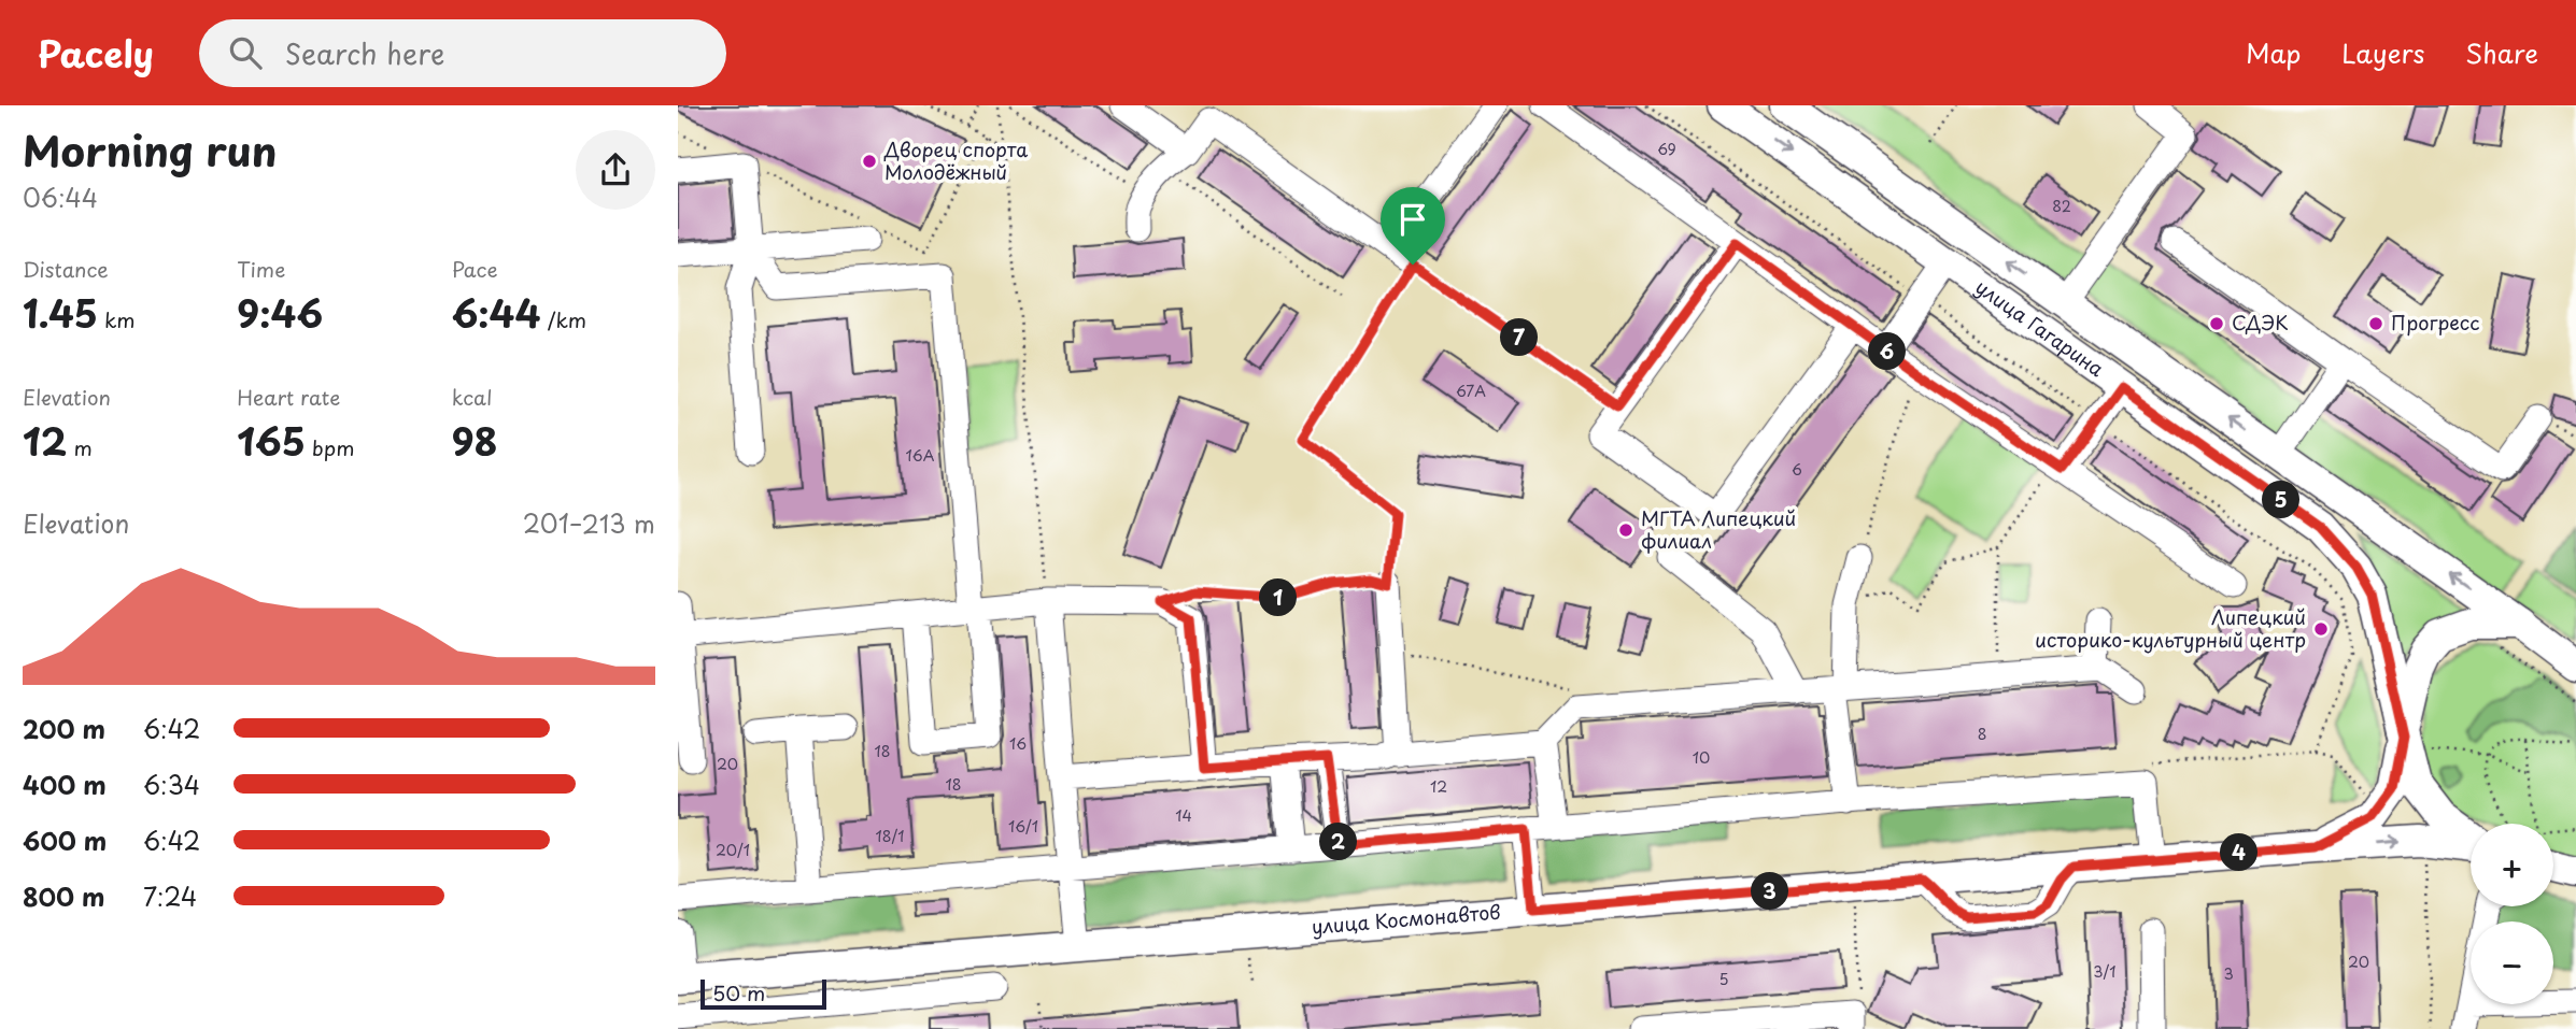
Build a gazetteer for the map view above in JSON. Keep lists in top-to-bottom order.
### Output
{
  "streets": {
    "main road": ["улица Гагарина", "улица Космонавтов"]
  },
  "crossings": [
    ["улица Гагарина", "улица Космонавтов"]
  ],
  "places": [
    "Дворец спорта Молодёжный",
    "СДЭК",
    "Прогресс",
    "МГТА Липецкий филиал",
    "Липецкий историко-культурный центр"
  ],
  "house_numbers": [
    "69",
    "82",
    "67А",
    "16А",
    "6",
    "8",
    "16",
    "18",
    "10",
    "20",
    "18",
    "12",
    "14",
    "16/1",
    "18/1",
    "20/1",
    "20",
    "3/1",
    "3",
    "5"
  ],
  "scale_bar": "50 m",
  "page": {
    "header": "Pacely",
    "search": "Search here",
    "nav": ["Map", "Layers", "Share"],
    "heading": ["Morning run", "06:44"],
    "stats": [
      ["Distance", "1.45 km"],
      ["Time", "9:46"],
      ["Pace", "6:44 /km"],
      ["Elevation", "12 m"],
      ["Heart rate", "165 bpm"],
      ["kcal", "98"]
    ],
    "pins": [
      "7",
      "6",
      "5",
      "1",
      "2",
      "4",
      "3"
    ],
    "chart": ["Elevation", "201–213 m"],
    "list": [
      {
        "name": "200 m",
        "note": "6:42"
      },
      {
        "name": "400 m",
        "note": "6:34"
      },
      {
        "name": "600 m",
        "note": "6:42"
      },
      {
        "name": "800 m",
        "note": "7:24"
      }
    ],
    "map_buttons": ["+", "−"],
    "scale": "50 m"
  }
}
